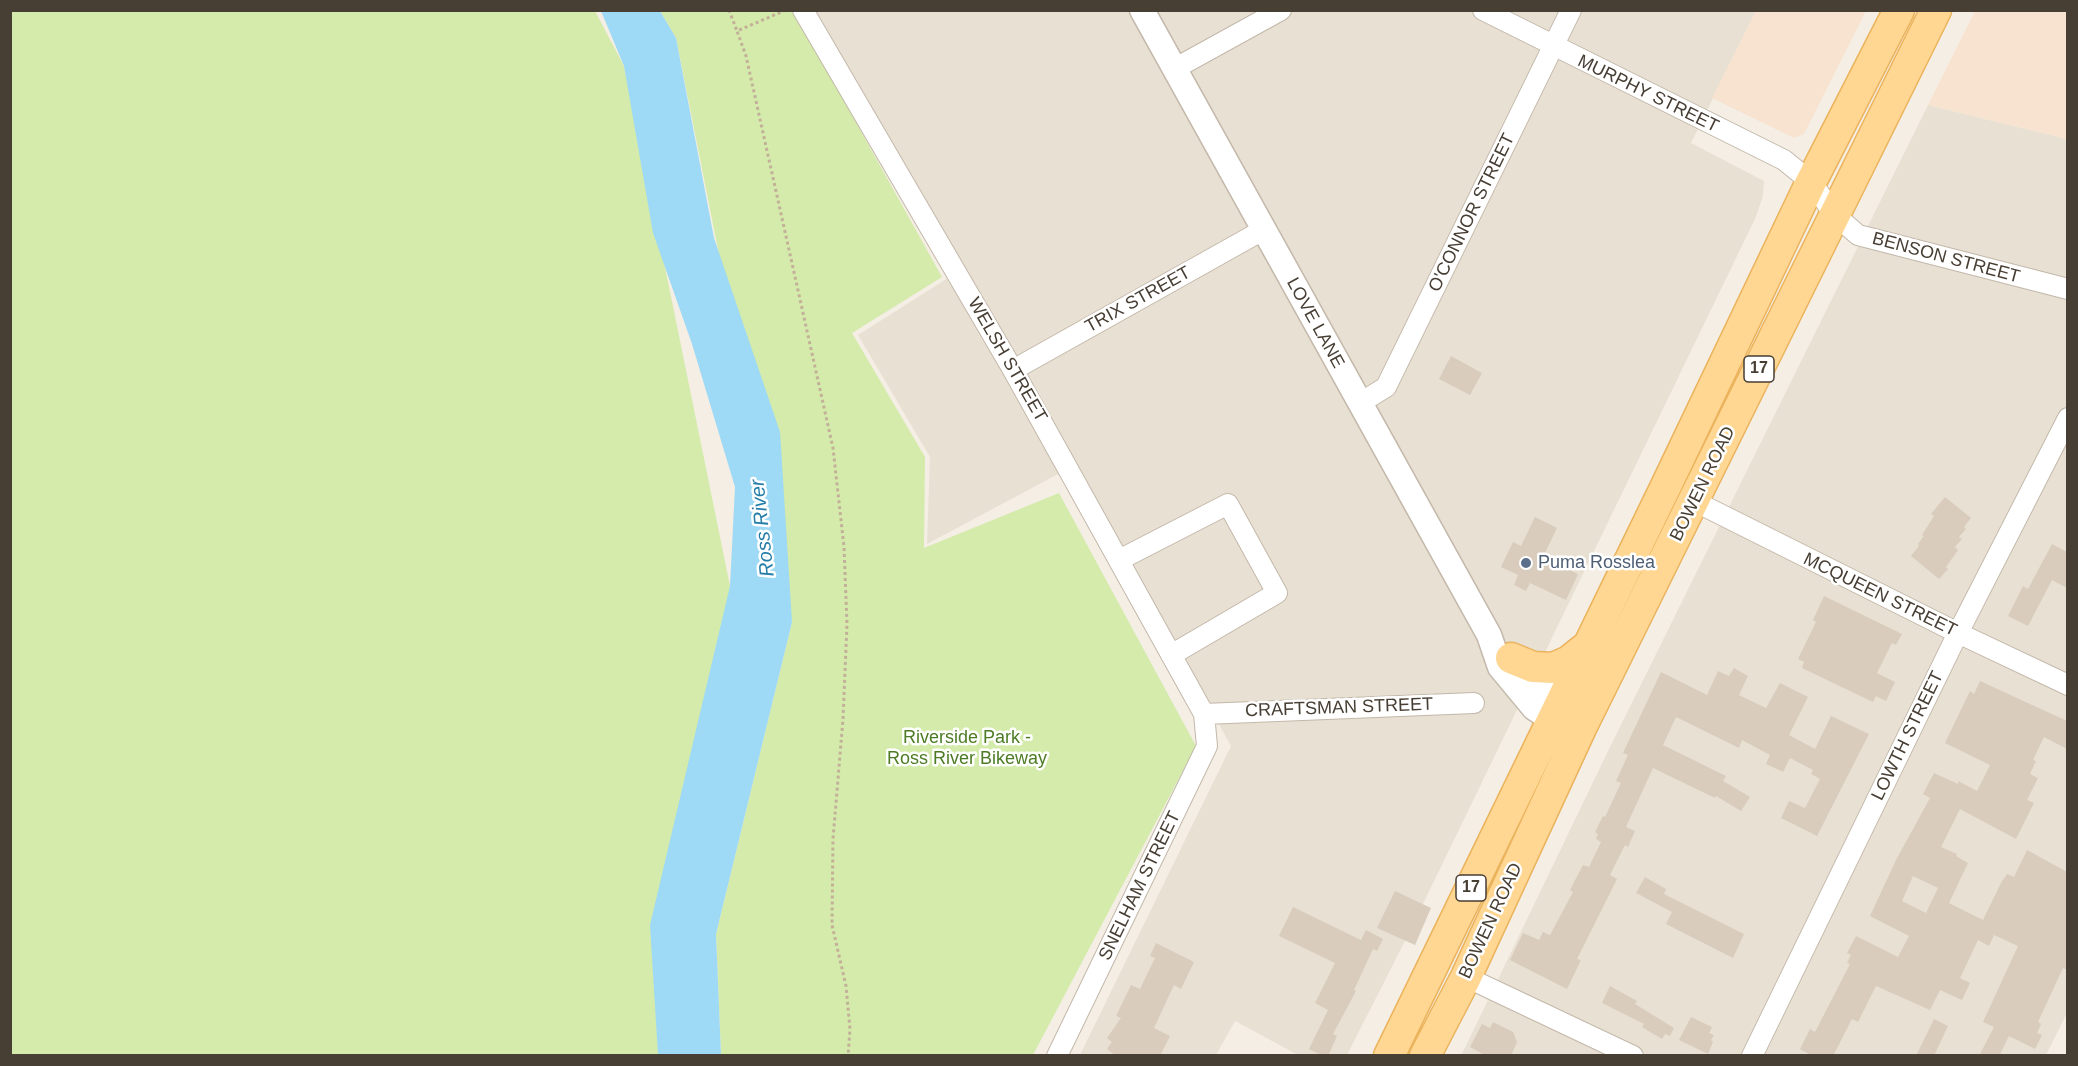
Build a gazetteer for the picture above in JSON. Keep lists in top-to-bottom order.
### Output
{
  "streets": {
    "main road": ["17", "BOWEN ROAD"],
    "street": [
      "MURPHY STREET",
      "O'CONNOR STREET",
      "BENSON STREET",
      "TRIX STREET",
      "LOVE LANE",
      "WELSH STREET",
      "MCQUEEN STREET",
      "CRAFTSMAN STREET",
      "LOWTH STREET",
      "SNELHAM STREET"
    ]
  },
  "crossings": [
    ["MURPHY STREET", "O'CONNOR STREET"],
    ["MURPHY STREET", "BENSON STREET"],
    ["MURPHY STREET", "BOWEN ROAD"],
    ["O'CONNOR STREET", "LOVE LANE"],
    ["BENSON STREET", "BOWEN ROAD"],
    ["TRIX STREET", "LOVE LANE"],
    ["TRIX STREET", "WELSH STREET"],
    ["LOVE LANE", "BOWEN ROAD"],
    ["WELSH STREET", "CRAFTSMAN STREET"],
    ["WELSH STREET", "SNELHAM STREET"],
    ["BOWEN ROAD", "MCQUEEN STREET"],
    ["MCQUEEN STREET", "LOWTH STREET"],
    ["CRAFTSMAN STREET", "SNELHAM STREET"]
  ],
  "water": ["Ross River"],
  "parks": ["Riverside Park - Ross River Bikeway"],
  "places": ["Puma Rosslea"]
}
